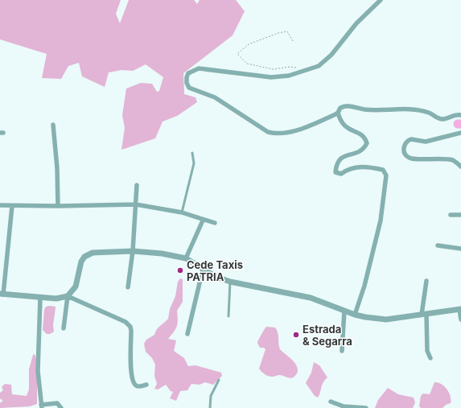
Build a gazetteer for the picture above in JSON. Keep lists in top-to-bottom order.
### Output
{
  "places": ["Cede Taxis PATRIA", "Estrada & Segarra"]
}
